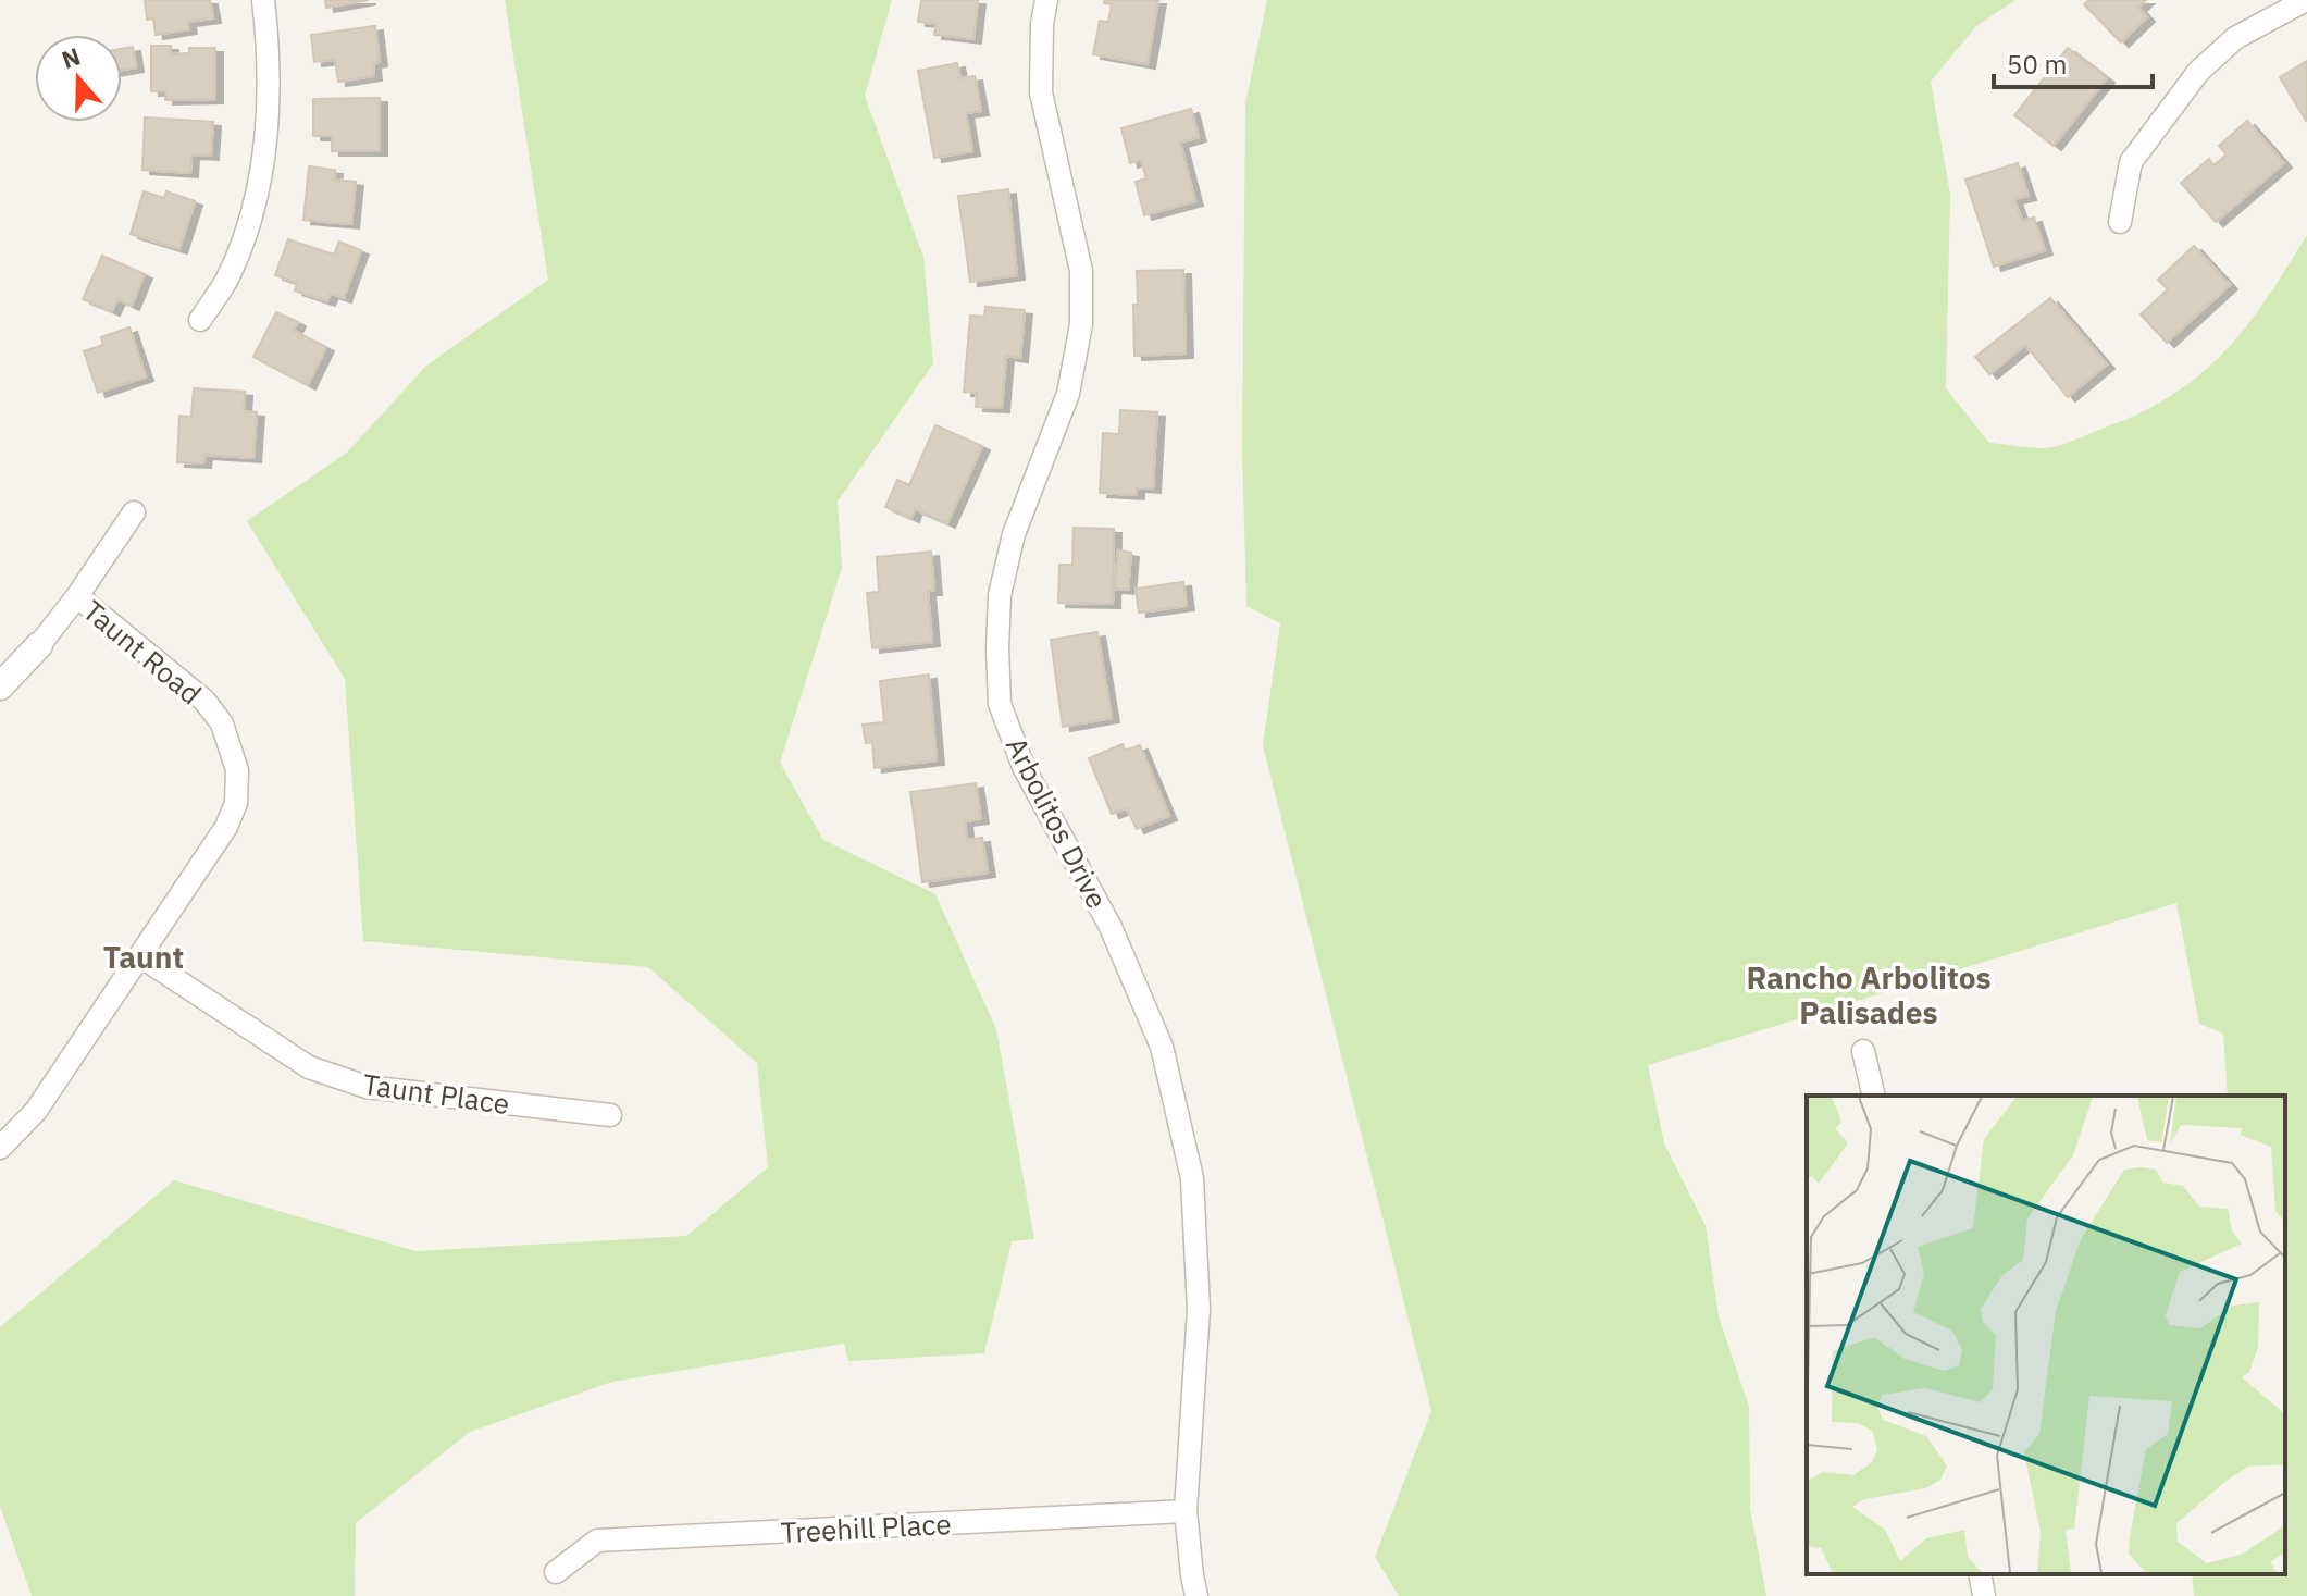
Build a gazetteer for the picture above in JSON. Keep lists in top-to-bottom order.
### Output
{
  "streets": {
    "street": [
      "Taunt Road",
      "Arbolitos Drive",
      "Taunt Place",
      "Treehill Place"
    ]
  },
  "crossings": [
    ["Taunt Road", "Taunt Place"],
    ["Arbolitos Drive", "Treehill Place"]
  ],
  "districts": ["Taunt", "Rancho Arbolitos Palisades"],
  "scale_bar": "50 m",
  "north": "top"
}
